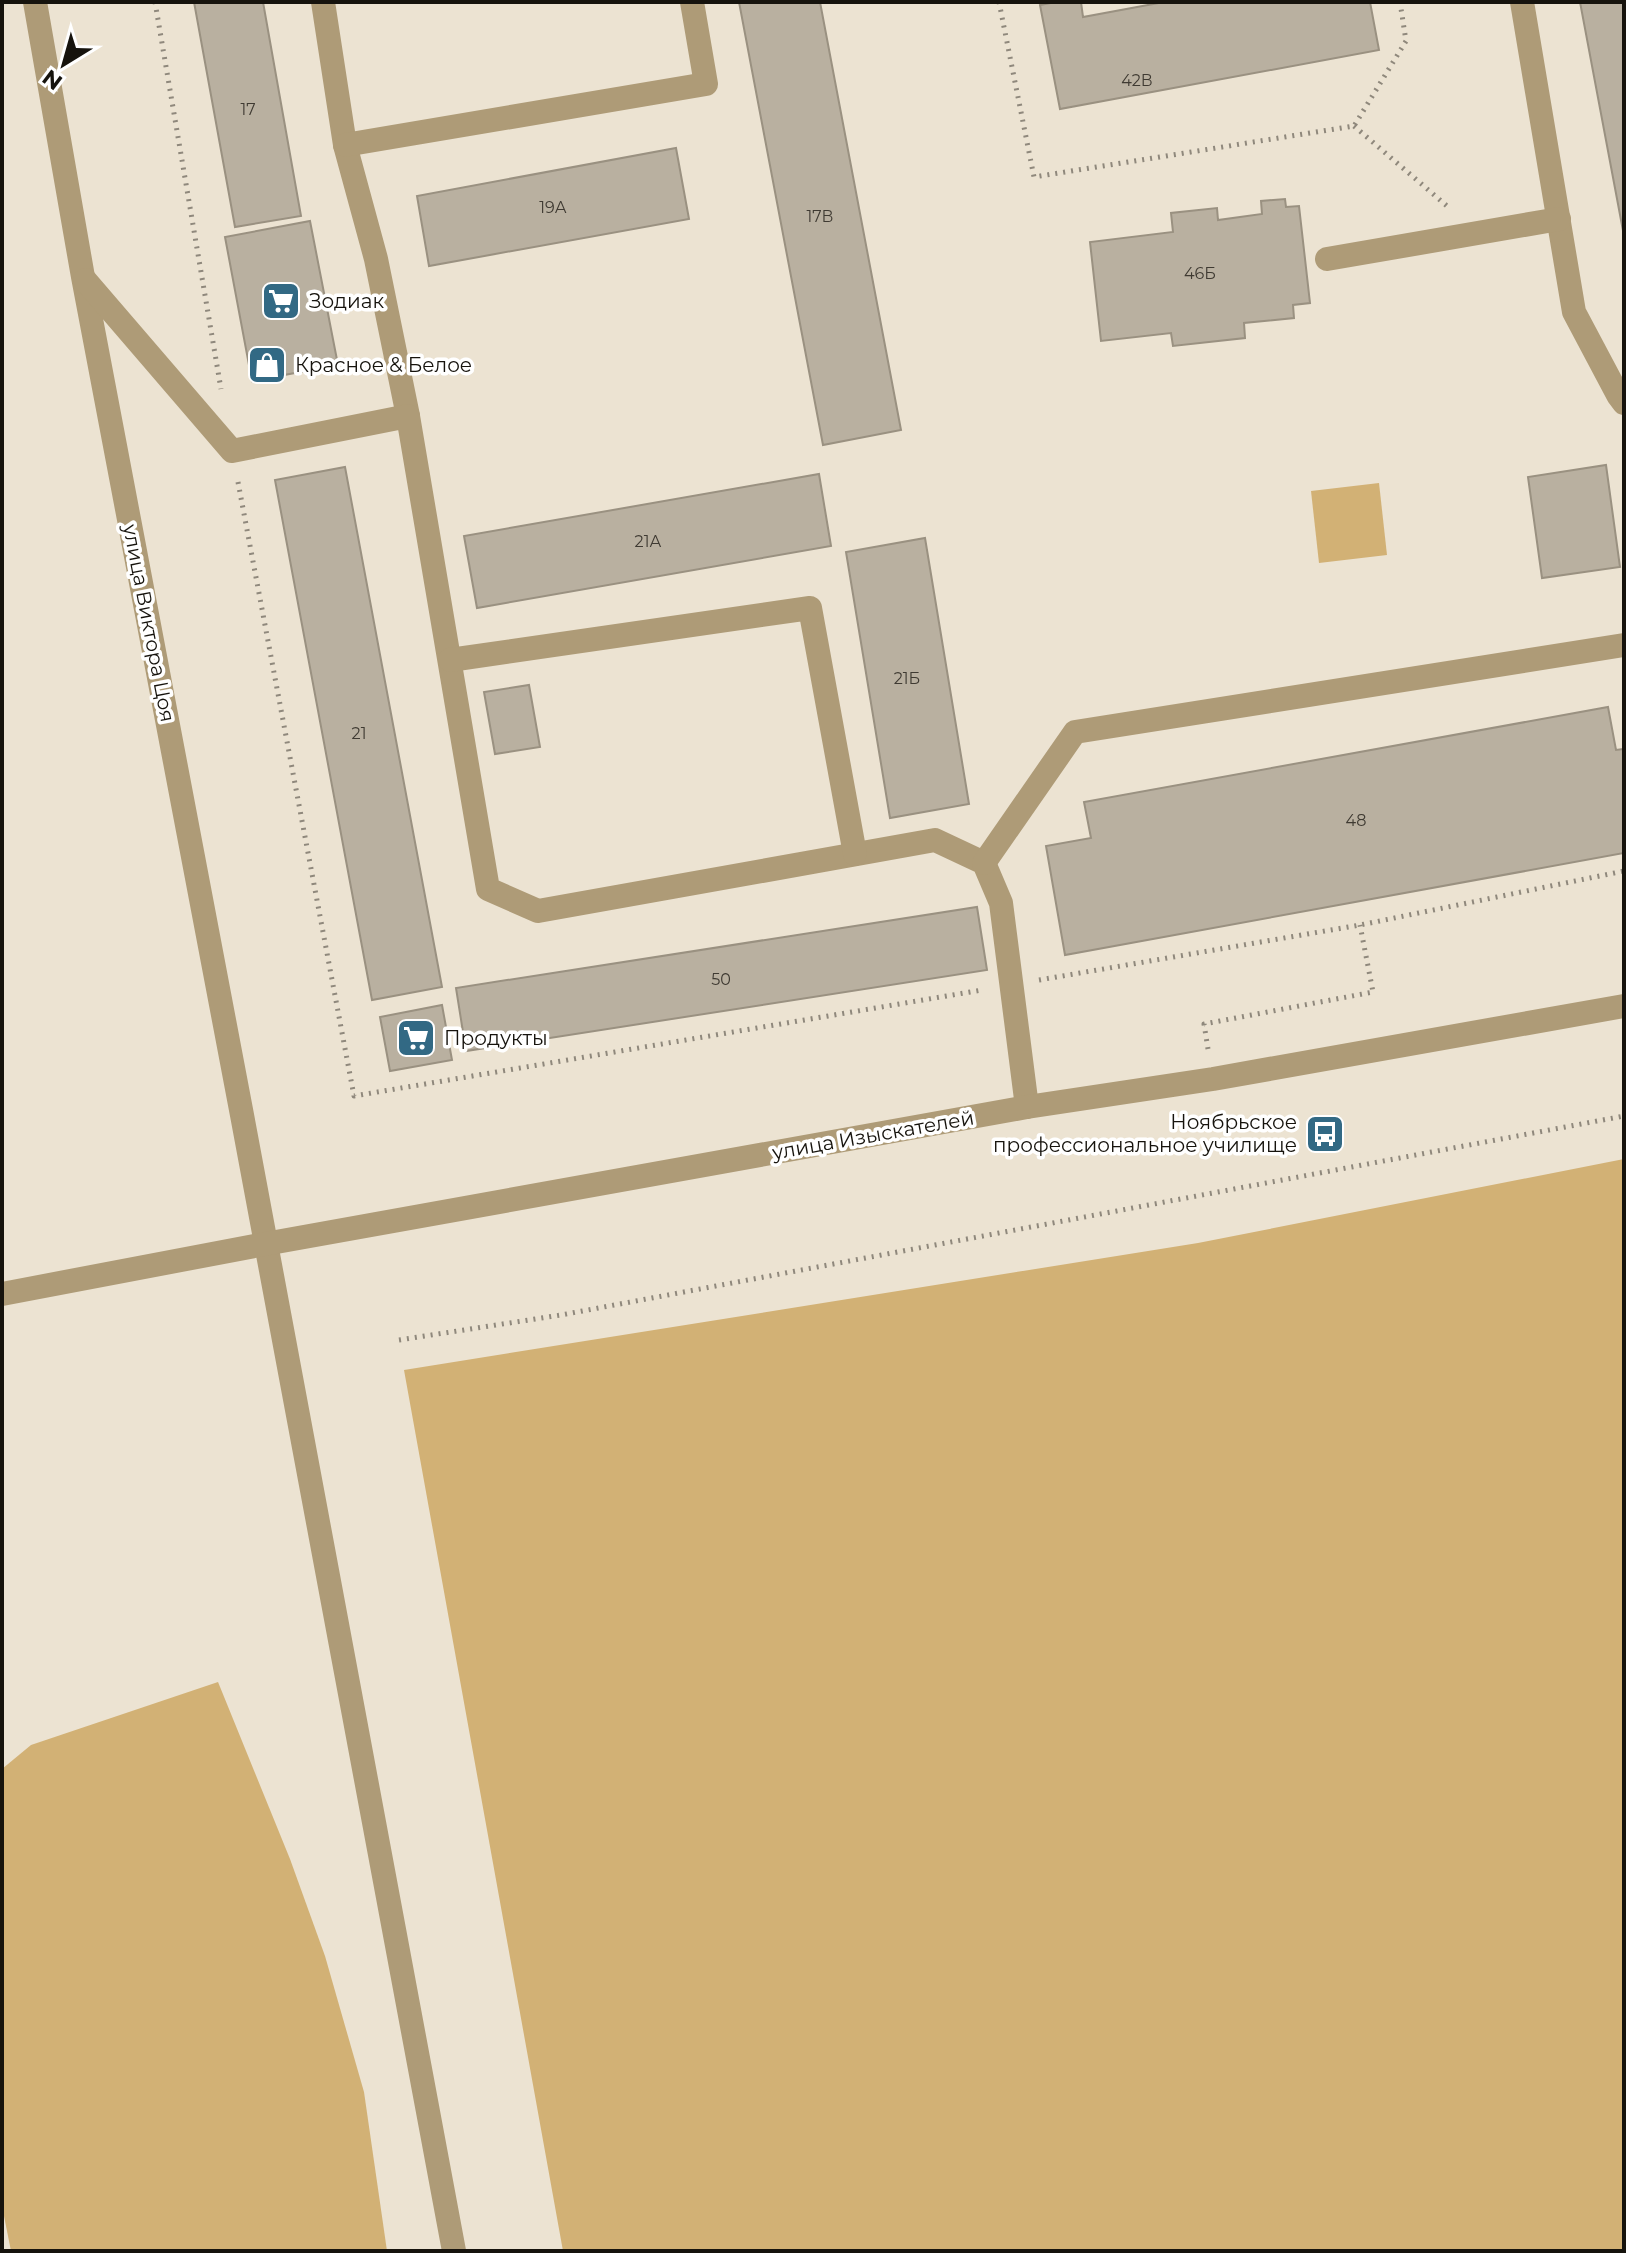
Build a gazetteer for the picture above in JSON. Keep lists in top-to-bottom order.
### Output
{
  "streets": {
    "street": ["улица Виктора Цоя", "улица Изыскателей"]
  },
  "crossings": [
    ["улица Виктора Цоя", "улица Изыскателей"]
  ],
  "places": {
    "supermarket": ["Зодиак", "Продукты"],
    "shop": ["Красное & Белое"],
    "bus stop": ["Ноябрьское профессиональное училище"]
  },
  "house_numbers": [
    "42В",
    "17",
    "19А",
    "17В",
    "46Б",
    "21А",
    "21Б",
    "21",
    "48",
    "50"
  ],
  "north": "bottom left"
}
